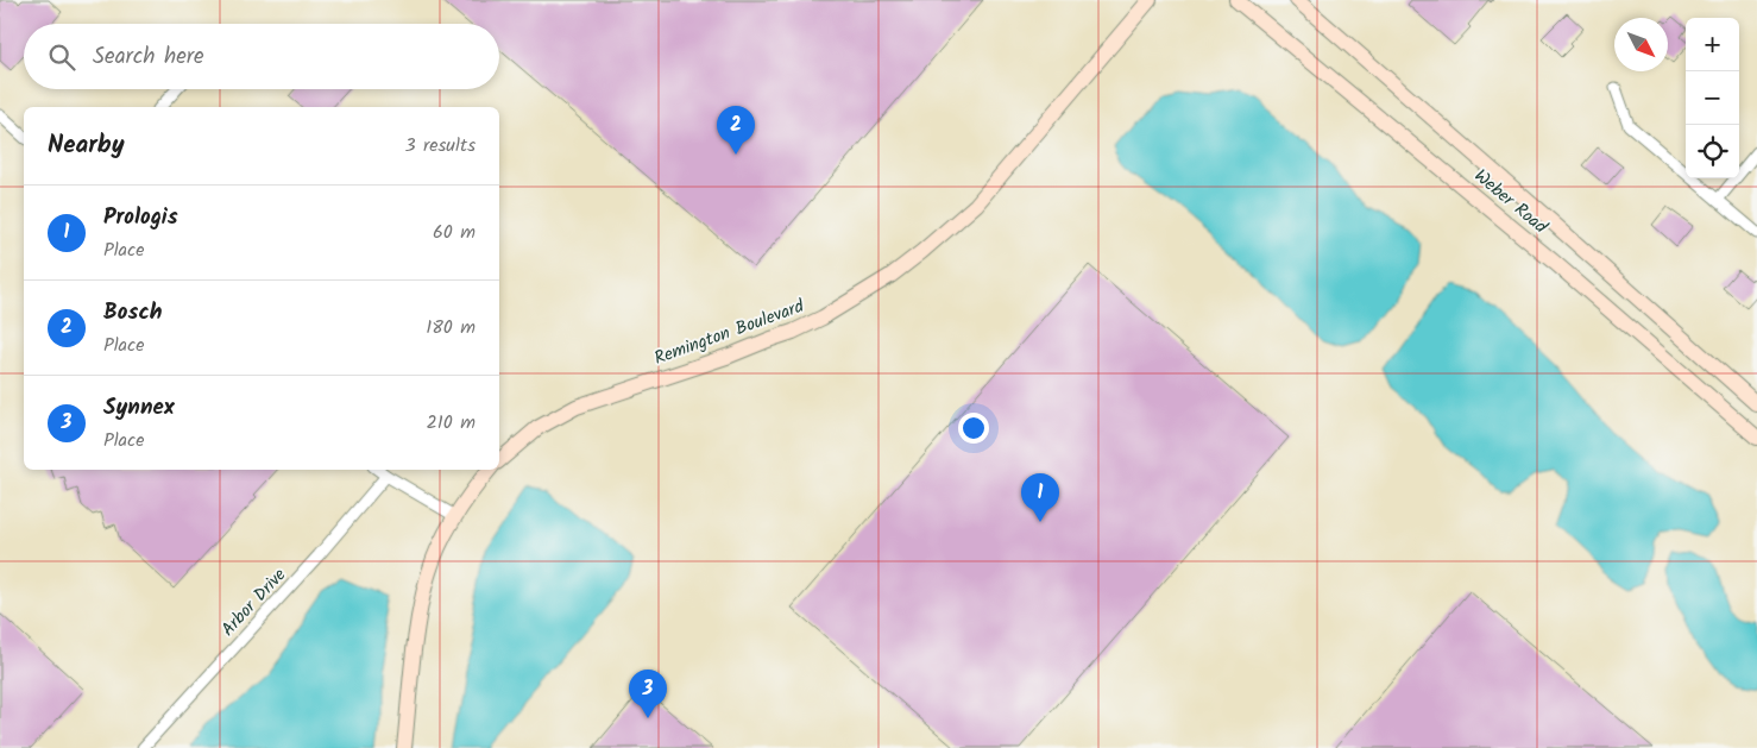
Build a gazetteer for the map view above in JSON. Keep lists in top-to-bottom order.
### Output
{
  "streets": {
    "main road": ["Weber Road", "Remington Boulevard"],
    "street": ["Arbor Drive"]
  },
  "north": "bottom right",
  "page": {
    "map_buttons": ["+", "−"],
    "search": "Search here",
    "pins": ["2", "1", "3"],
    "heading": ["Nearby", "3 results"],
    "list": [
      {
        "mark": "1",
        "name": "Prologis",
        "note": "Place",
        "value": "60 m"
      },
      {
        "mark": "2",
        "name": "Bosch",
        "note": "Place",
        "value": "180 m"
      },
      {
        "mark": "3",
        "name": "Synnex",
        "note": "Place",
        "value": "210 m"
      }
    ]
  }
}
